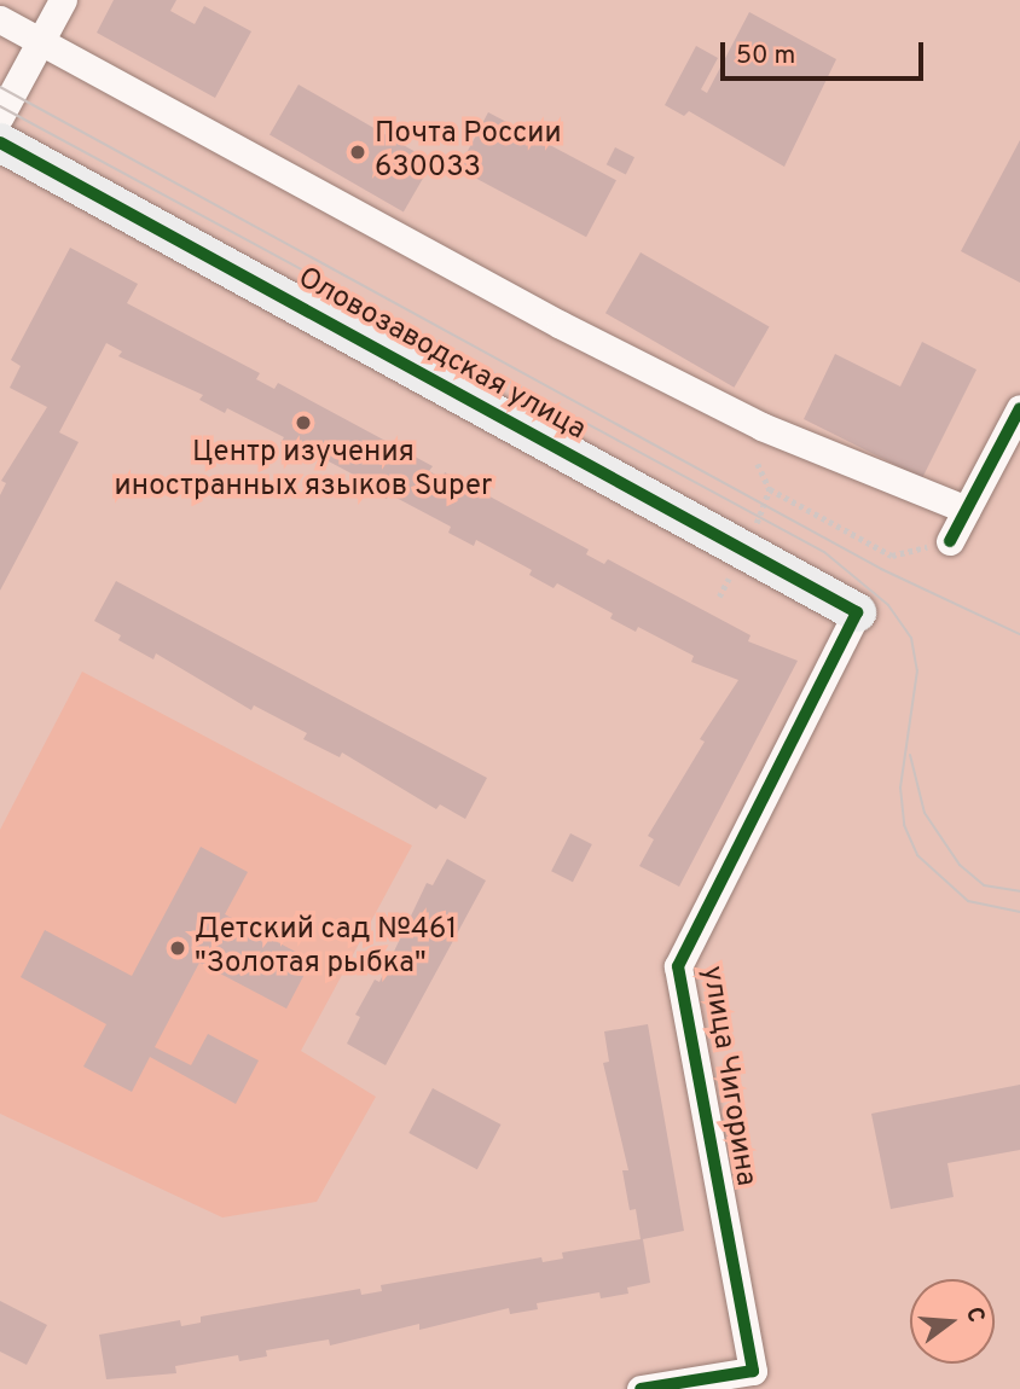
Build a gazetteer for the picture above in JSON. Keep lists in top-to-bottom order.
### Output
{
  "streets": {
    "street": ["Оловозаводская улица", "улица Чигорина"]
  },
  "crossings": [
    ["Оловозаводская улица", "улица Чигорина"]
  ],
  "places": ["Почта России 630033", "Центр изучения иностранных языков Super", "Детский сад №461 \"Золотая рыбка\""],
  "scale_bar": "50 m",
  "north": "right"
}
